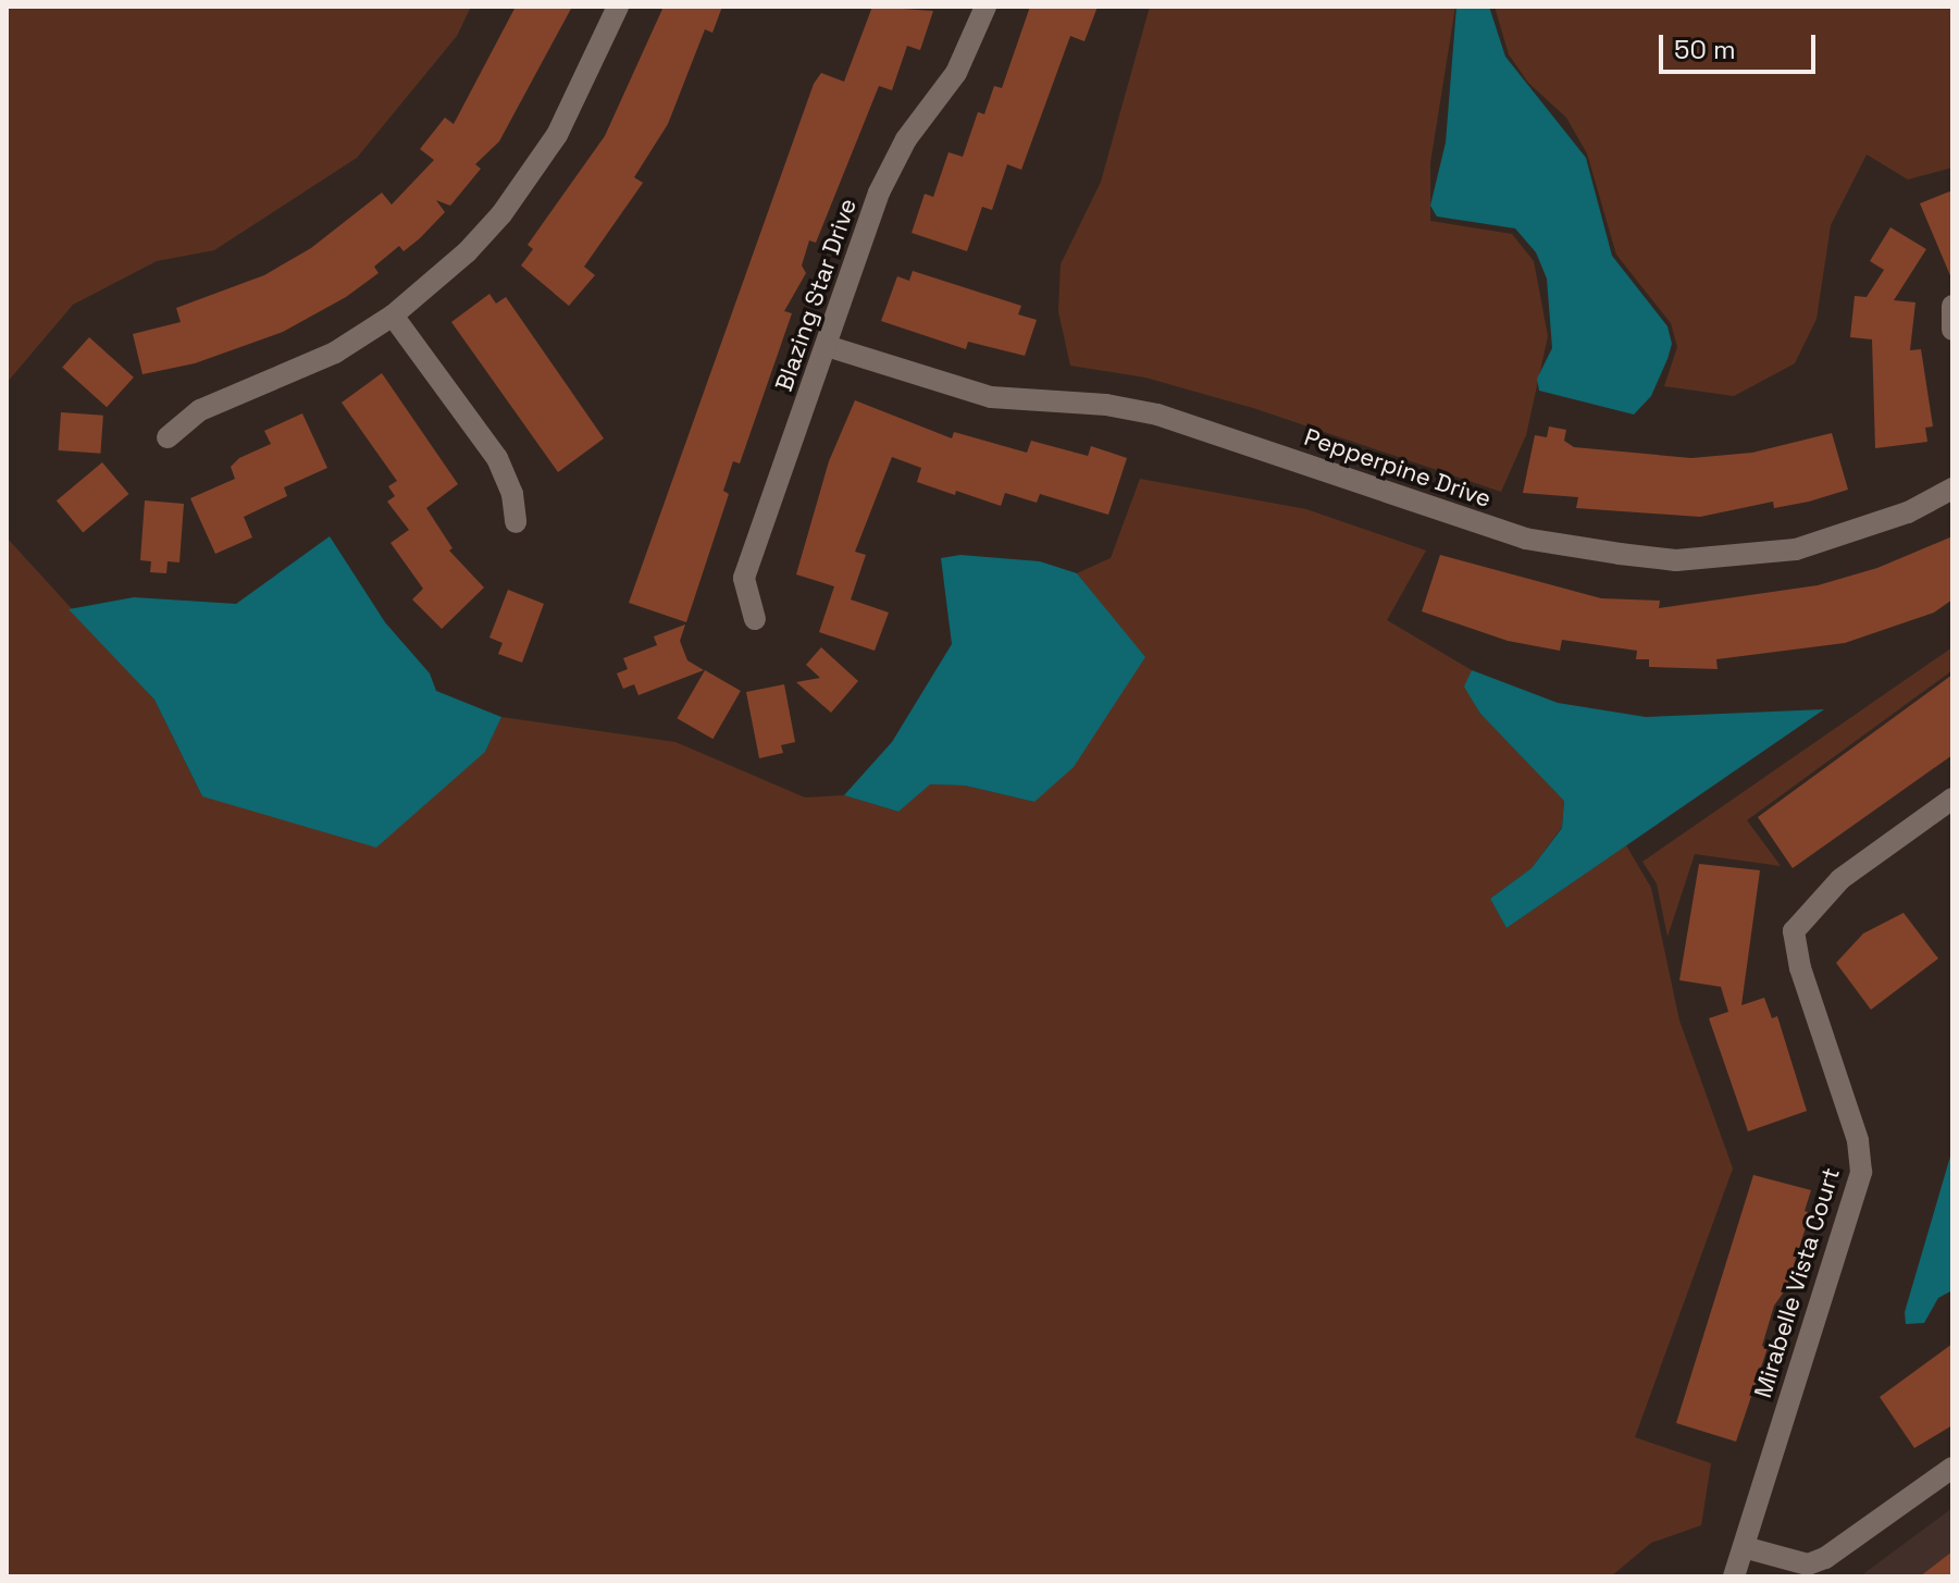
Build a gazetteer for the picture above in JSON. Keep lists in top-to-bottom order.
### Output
{
  "streets": {
    "street": ["Blazing Star Drive", "Pepperpine Drive", "Mirabelle Vista Court"]
  },
  "crossings": [
    ["Blazing Star Drive", "Pepperpine Drive"]
  ],
  "scale_bar": "50 m"
}
